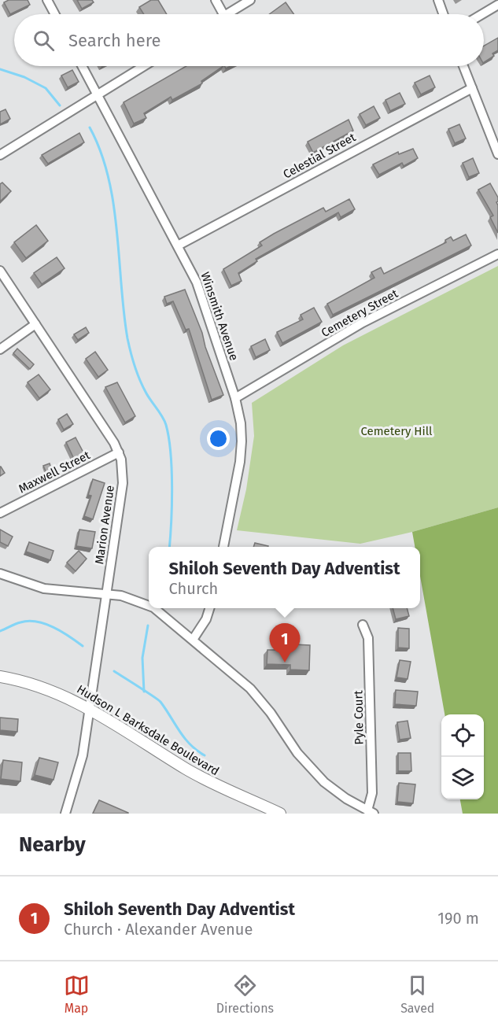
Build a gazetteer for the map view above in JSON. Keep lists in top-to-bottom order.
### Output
{
  "streets": {
    "street": [
      "Celestial Street",
      "Cemetery Street",
      "Winsmith Avenue",
      "Maxwell Street",
      "Marion Avenue",
      "Pyle Court",
      "Hudson L Barksdale Boulevard"
    ]
  },
  "crossings": [
    ["Celestial Street", "Winsmith Avenue"],
    ["Cemetery Street", "Winsmith Avenue"],
    ["Maxwell Street", "Marion Avenue"],
    ["Marion Avenue", "Hudson L Barksdale Boulevard"]
  ],
  "parks": ["Cemetery Hill"],
  "page": {
    "search": "Search here",
    "popup": ["Shiloh Seventh Day Adventist", "Church"],
    "pins": "1",
    "heading": "Nearby",
    "list": [
      {
        "mark": "1",
        "name": "Shiloh Seventh Day Adventist",
        "note": "Church · Alexander Avenue",
        "value": "190 m"
      }
    ],
    "nav": ["Map", "Directions", "Saved"]
  }
}
